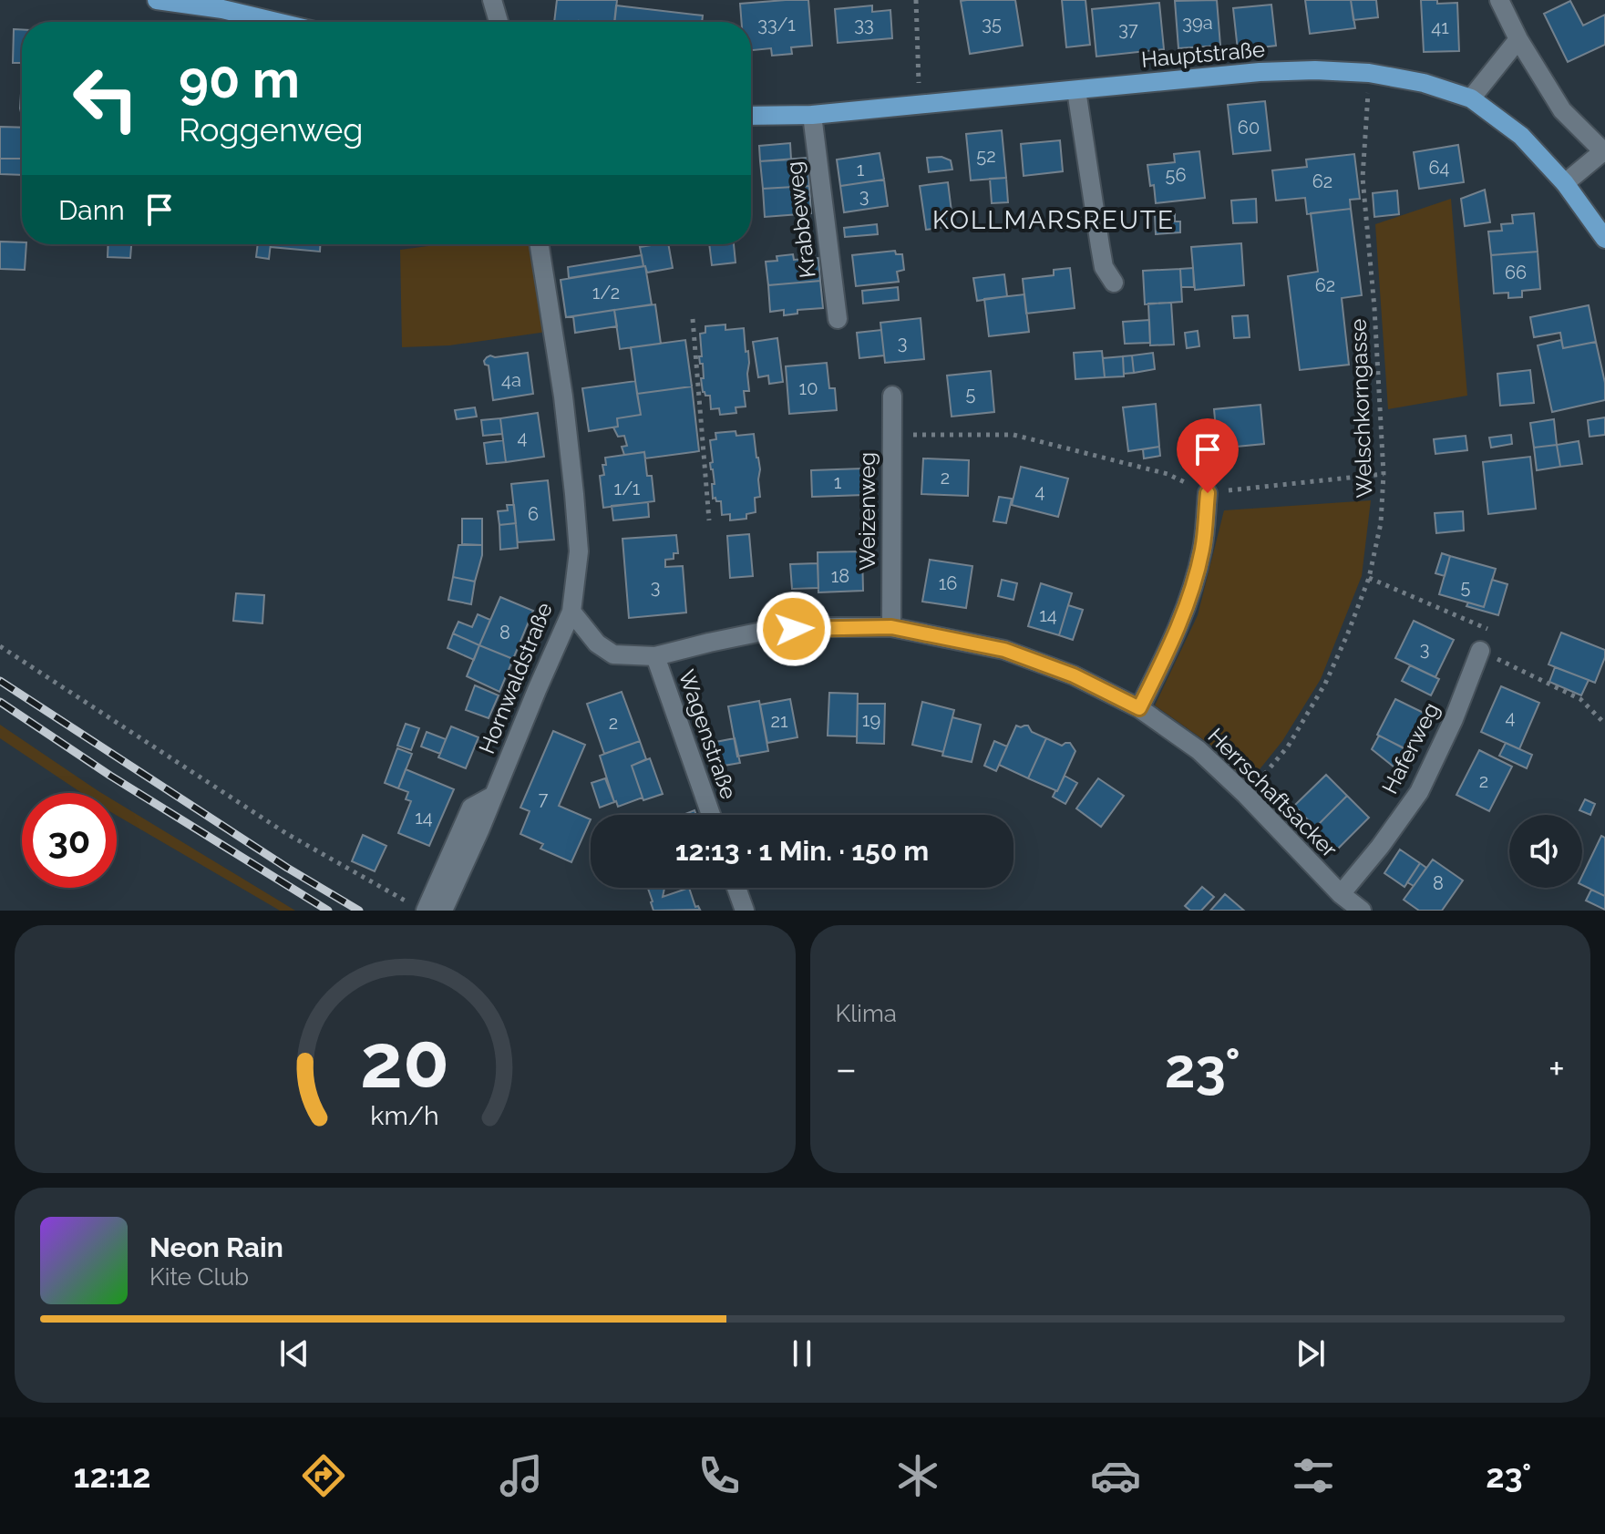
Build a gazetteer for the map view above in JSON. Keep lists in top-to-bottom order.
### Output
{
  "streets": {
    "main road": ["Hauptstraße"],
    "street": [
      "Krabbeweg",
      "Weizenweg",
      "Hornwaldstraße",
      "Wagenstraße",
      "Haferweg",
      "Herrschaftsacker"
    ],
    "path": ["Welschkorngasse"]
  },
  "crossings": [
    ["Hauptstraße", "Krabbeweg"],
    ["Hauptstraße", "Welschkorngasse"],
    ["Welschkorngasse", "Herrschaftsacker"],
    ["Weizenweg", "Herrschaftsacker"],
    ["Hornwaldstraße", "Herrschaftsacker"],
    ["Wagenstraße", "Herrschaftsacker"],
    ["Haferweg", "Herrschaftsacker"]
  ],
  "districts": ["KOLLMARSREUTE"],
  "house_numbers": [
    "39a",
    "35",
    "33/1",
    "33",
    "41",
    "37",
    "60",
    "52",
    "64",
    "1",
    "56",
    "62",
    "3",
    "66",
    "62",
    "1/2",
    "3",
    "4a",
    "10",
    "5",
    "4",
    "2",
    "1",
    "1/1",
    "4",
    "6",
    "18",
    "16",
    "3",
    "5",
    "14",
    "8",
    "3",
    "4",
    "19",
    "21",
    "2",
    "2",
    "7",
    "14",
    "8"
  ],
  "page": {
    "turn": ["90 m", "Roggenweg"],
    "then": "Dann",
    "limit": "30",
    "trip": "12:13 · 1 Min. · 150 m",
    "tile": "Klima",
    "heat": ["−", "23°", "+"],
    "song": ["Neon Rain", "Kite Club"],
    "tabs": ["12:12", "23°"],
    "gauge": ["20", "km/h"]
  }
}
